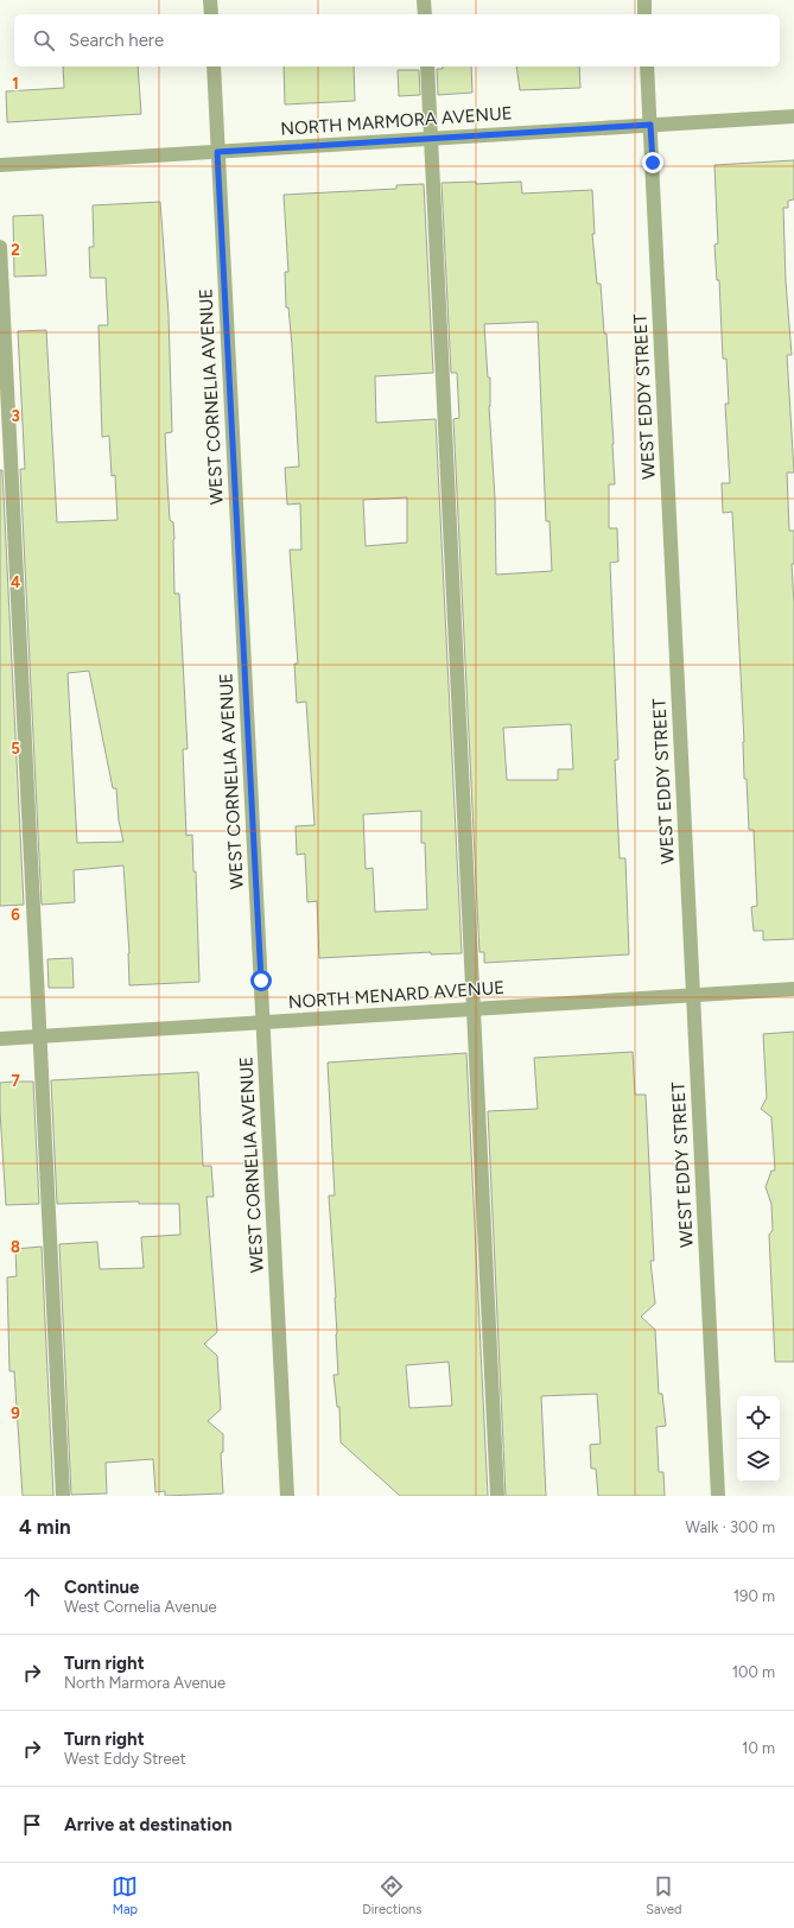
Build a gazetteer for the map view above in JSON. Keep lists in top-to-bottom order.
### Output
{
  "streets": {
    "street": [
      "NORTH MARMORA AVENUE",
      "WEST CORNELIA AVENUE",
      "WEST EDDY STREET",
      "NORTH MENARD AVENUE"
    ]
  },
  "crossings": [
    ["NORTH MARMORA AVENUE", "WEST CORNELIA AVENUE"],
    ["NORTH MARMORA AVENUE", "WEST EDDY STREET"],
    ["WEST CORNELIA AVENUE", "NORTH MENARD AVENUE"],
    ["WEST EDDY STREET", "NORTH MENARD AVENUE"]
  ],
  "page": {
    "search": "Search here",
    "heading": ["4 min", "Walk · 300 m"],
    "list": [
      ["Continue", "West Cornelia Avenue", "190 m"],
      ["Turn right", "North Marmora Avenue", "100 m"],
      ["Turn right", "West Eddy Street", "10 m"],
      "Arrive at destination"
    ],
    "nav": ["Map", "Directions", "Saved"]
  },
  "grid": {
    "rows": [
      "1",
      "2",
      "3",
      "4",
      "5",
      "6",
      "7",
      "8",
      "9"
    ]
  }
}
